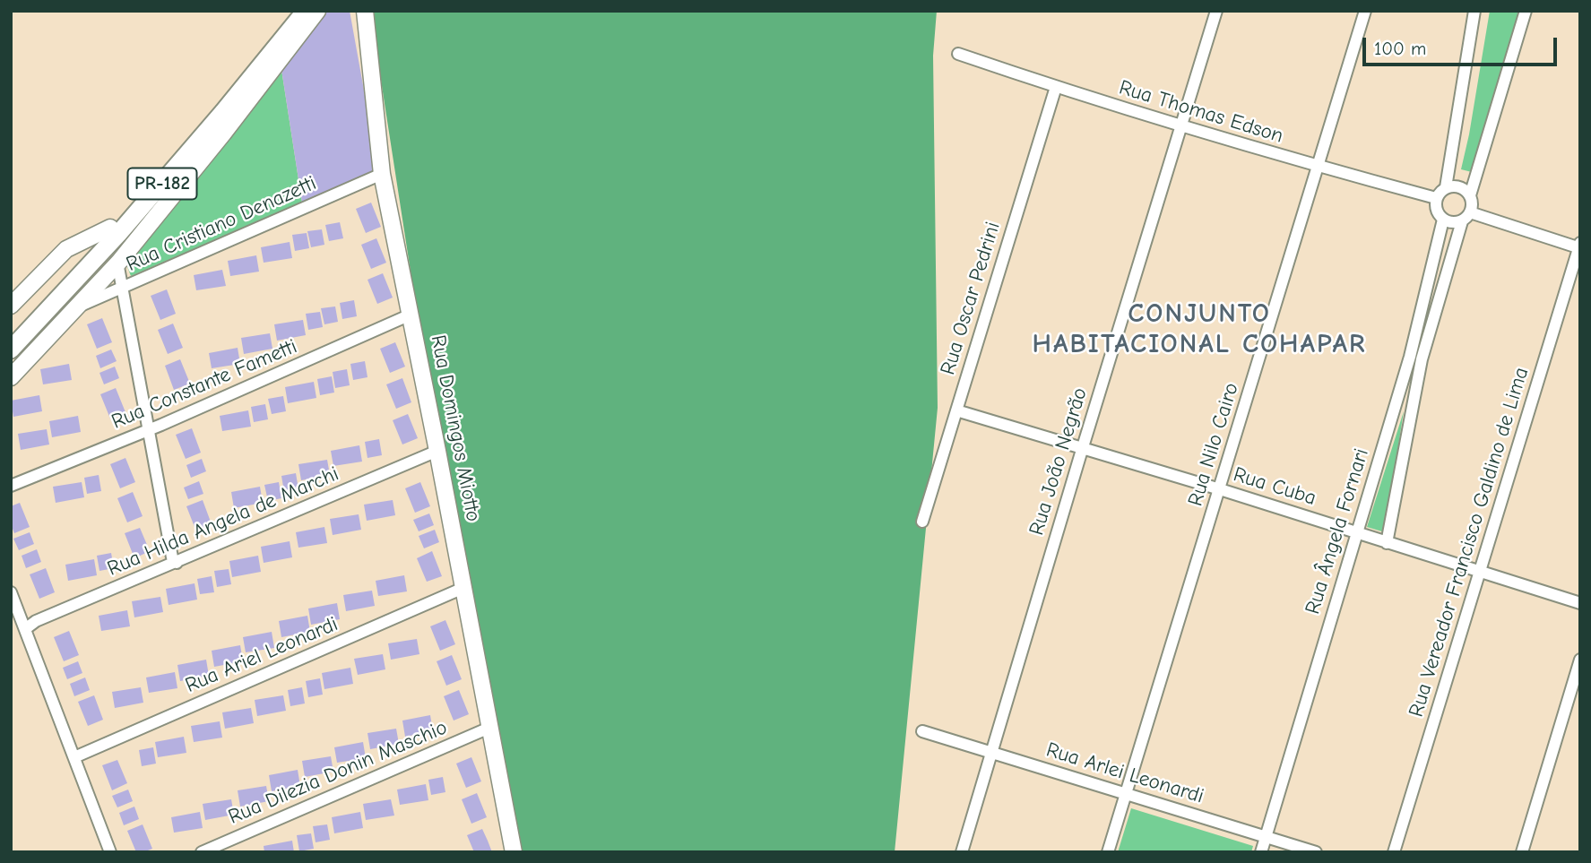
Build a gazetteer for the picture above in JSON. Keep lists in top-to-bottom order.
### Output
{
  "streets": {
    "main road": ["PR-182"],
    "street": [
      "Rua Thomas Edson",
      "Rua Cristiano Denazetti",
      "Rua Oscar Pedrini",
      "Rua Constante Fametti",
      "Rua Domingos Miotto",
      "Rua Nilo Cairo",
      "Rua João Negrão",
      "Rua Cuba",
      "Rua Hilda Angela de Marchi",
      "Rua Ângela Fornari",
      "Rua Vereador Francisco Galdino de Lima",
      "Rua Ariel Leonardi",
      "Rua Dilezia Donin Maschio",
      "Rua Arlei Leonardi"
    ]
  },
  "crossings": [
    ["Rua Thomas Edson", "Rua Oscar Pedrini"],
    ["Rua Thomas Edson", "Rua Nilo Cairo"],
    ["Rua Thomas Edson", "Rua João Negrão"],
    ["Rua Thomas Edson", "Rua Ângela Fornari"],
    ["Rua Cristiano Denazetti", "Rua Domingos Miotto"],
    ["Rua Oscar Pedrini", "Rua Cuba"],
    ["Rua Constante Fametti", "Rua Domingos Miotto"],
    ["Rua Domingos Miotto", "Rua Hilda Angela de Marchi"],
    ["Rua Domingos Miotto", "Rua Ariel Leonardi"],
    ["Rua Domingos Miotto", "Rua Dilezia Donin Maschio"],
    ["Rua Nilo Cairo", "Rua Cuba"],
    ["Rua Nilo Cairo", "Rua Arlei Leonardi"],
    ["Rua João Negrão", "Rua Cuba"],
    ["Rua João Negrão", "Rua Arlei Leonardi"],
    ["Rua Cuba", "Rua Ângela Fornari"],
    ["Rua Cuba", "Rua Vereador Francisco Galdino de Lima"],
    ["Rua Ângela Fornari", "Rua Arlei Leonardi"]
  ],
  "districts": ["CONJUNTO HABITACIONAL COHAPAR"],
  "scale_bar": "100 m"
}
